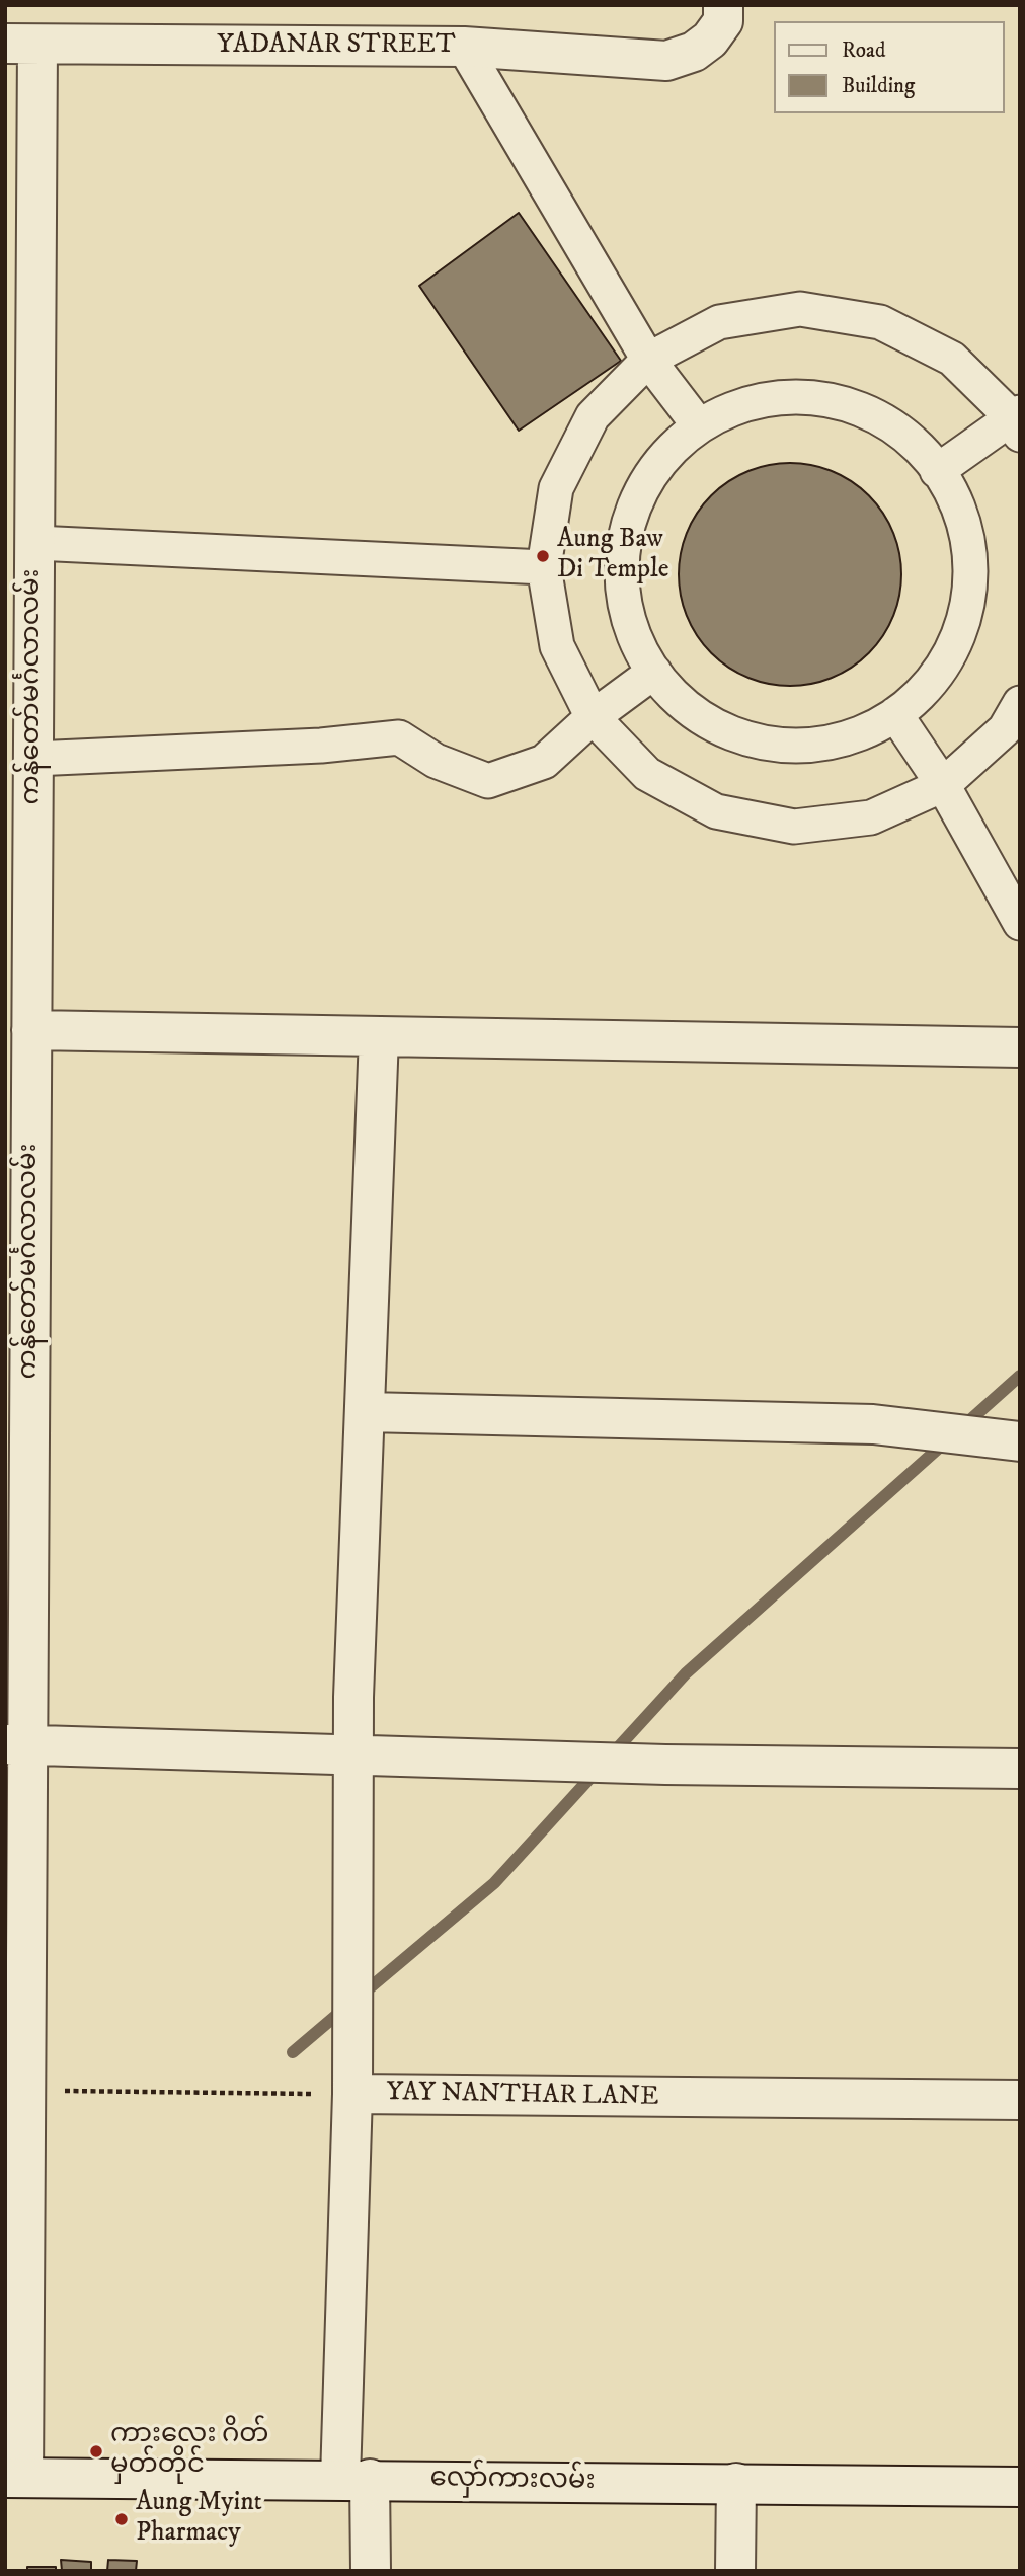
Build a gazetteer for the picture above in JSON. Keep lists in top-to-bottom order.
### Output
{
  "streets": {
    "street": [
      "YADANAR STREET",
      "ကန်တော်မင်္ဂလာလမ်း",
      "YAY NANTHAR LANE",
      "လှော်ကားလမ်း"
    ]
  },
  "crossings": [
    ["YADANAR STREET", "ကန်တော်မင်္ဂလာလမ်း"],
    ["ကန်တော်မင်္ဂလာလမ်း", "YAY NANTHAR LANE"],
    ["ကန်တော်မင်္ဂလာလမ်း", "လှော်ကားလမ်း"]
  ],
  "places": ["Aung Baw Di Temple", "ကားလေး ဂိတ် မှတ်တိုင်", "Aung Myint Pharmacy"],
  "legend": ["Road", "Building"]
}
